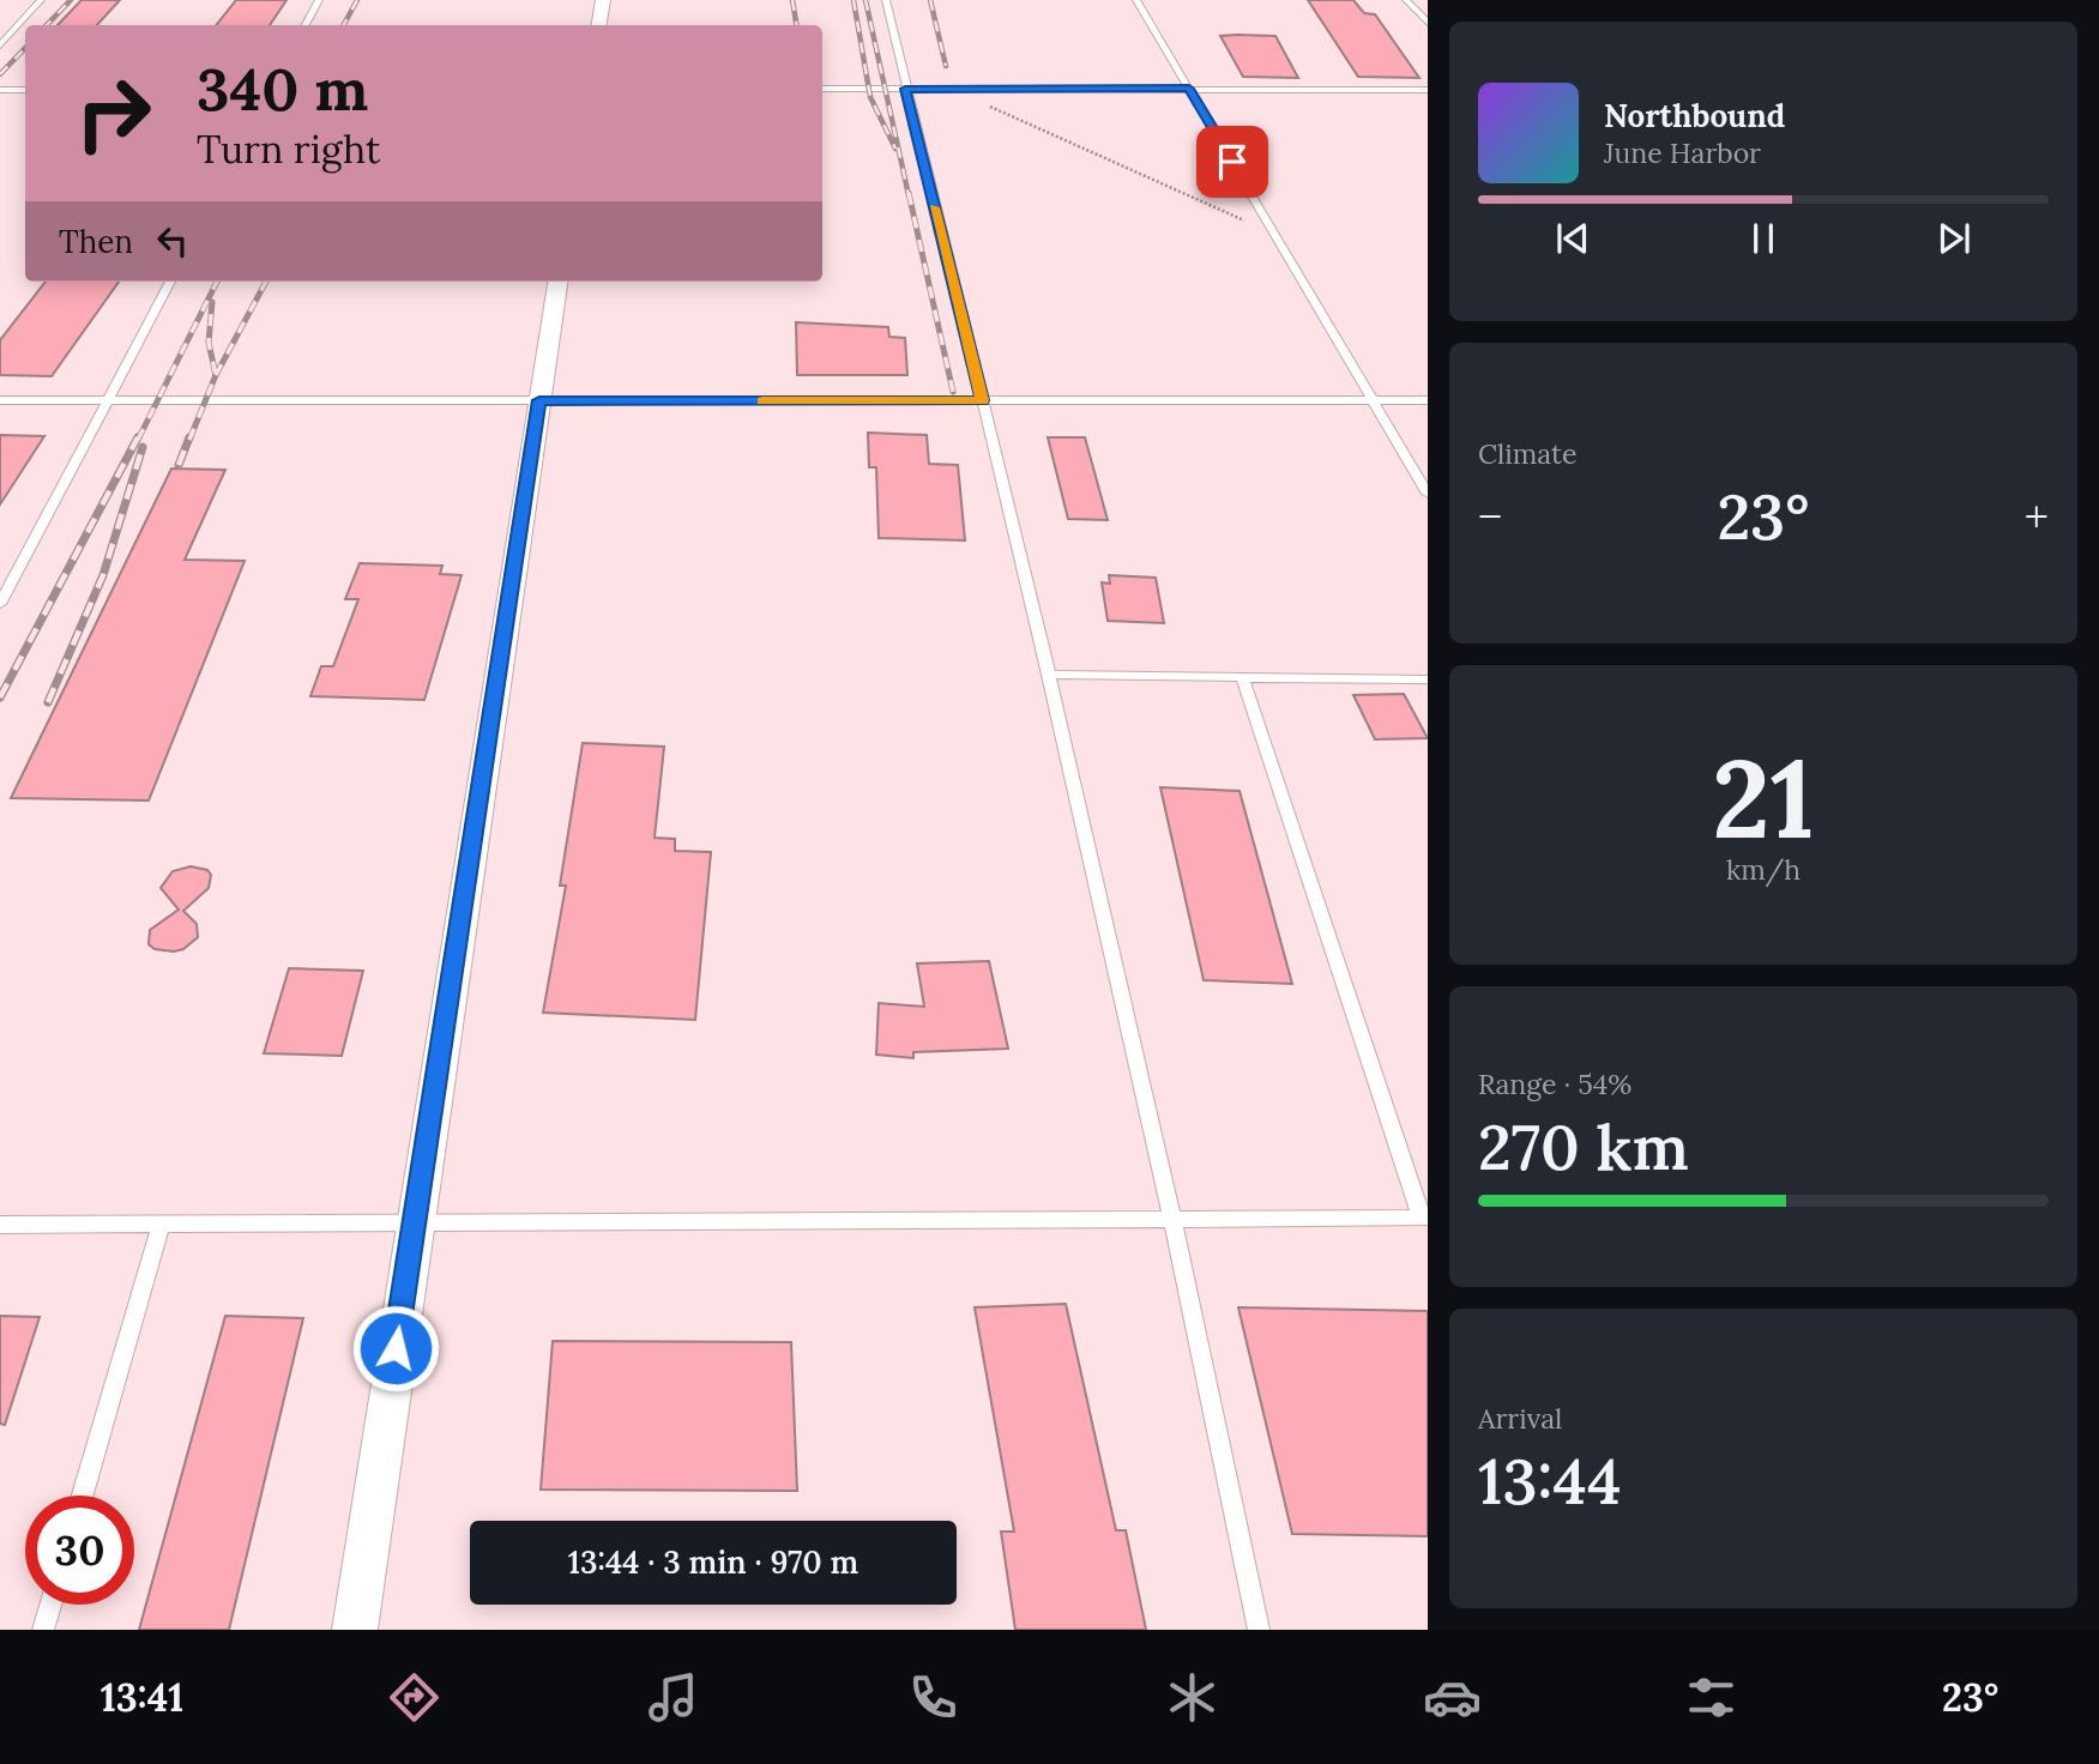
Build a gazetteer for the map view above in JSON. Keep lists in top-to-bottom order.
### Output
{
  "page": {
    "turn": ["340 m", "Turn right"],
    "song": ["Northbound", "June Harbor"],
    "then": "Then",
    "tile": [
      "Climate",
      ["21", "km/h"],
      ["Range · 54%", "270 km"],
      ["Arrival", "13:44"]
    ],
    "heat": ["−", "23°", "+"],
    "limit": "30",
    "trip": "13:44 · 3 min · 970 m",
    "tabs": ["13:41", "23°"]
  }
}
